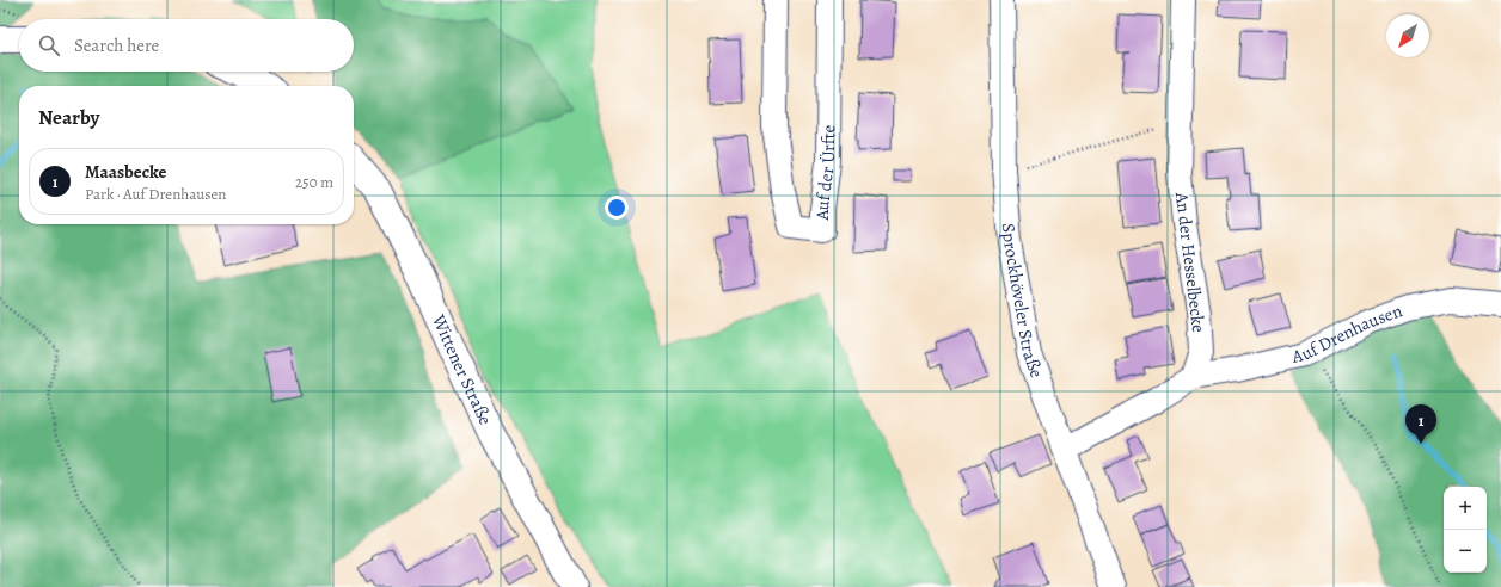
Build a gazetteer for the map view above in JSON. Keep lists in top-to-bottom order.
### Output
{
  "streets": {
    "main road": ["Wittener Straße"],
    "street": [
      "Auf der Ürfte",
      "An der Hesselbecke",
      "Sprockhöveler Straße",
      "Auf Drenhausen"
    ]
  },
  "crossings": [
    ["An der Hesselbecke", "Auf Drenhausen"]
  ],
  "north": "bottom left",
  "page": {
    "search": "Search here",
    "heading": "Nearby",
    "list": [
      {
        "mark": "1",
        "name": "Maasbecke",
        "note": "Park · Auf Drenhausen",
        "value": "250 m"
      }
    ],
    "pins": "1",
    "map_buttons": ["+", "−"]
  }
}
